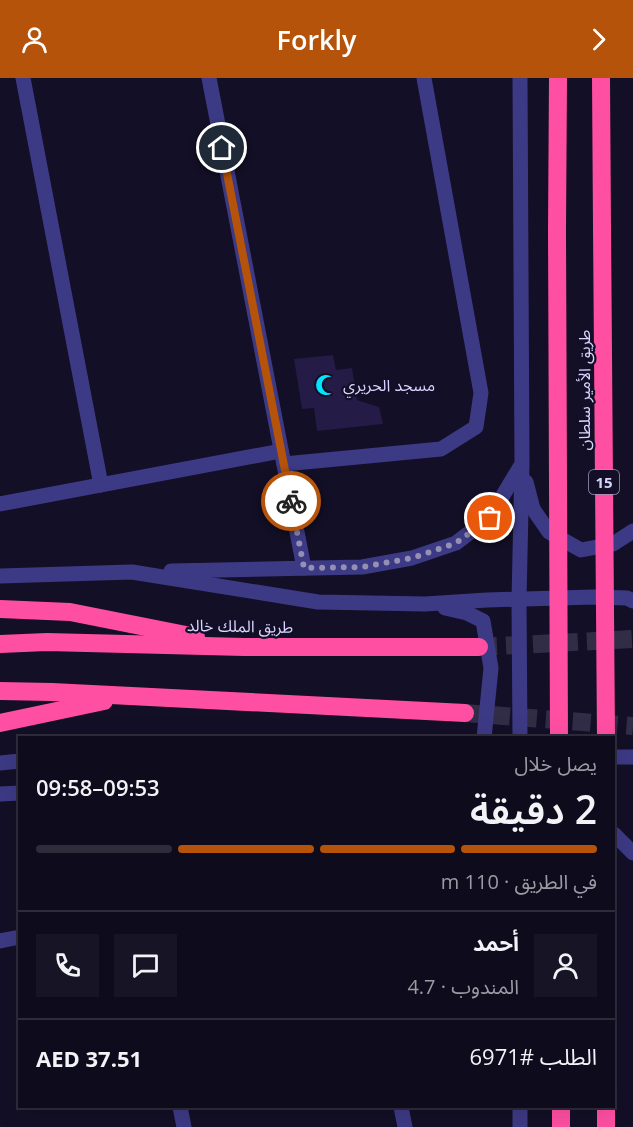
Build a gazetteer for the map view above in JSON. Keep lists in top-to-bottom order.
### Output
{
  "streets": {
    "highway": ["طريق الأمير سلطان", "15", "طريق الملك خالد"]
  },
  "places": {
    "mosque": ["مسجد الحريري"]
  },
  "page": {
    "header": "Forkly",
    "heading": ["2 دقيقة", "يصل خلال", "09:53–09:58"],
    "panel": [
      "أحمد",
      "المندوب · 4.7",
      "الطلب #6971",
      "AED 37.51"
    ],
    "bar": "في الطريق · 110 m"
  }
}
